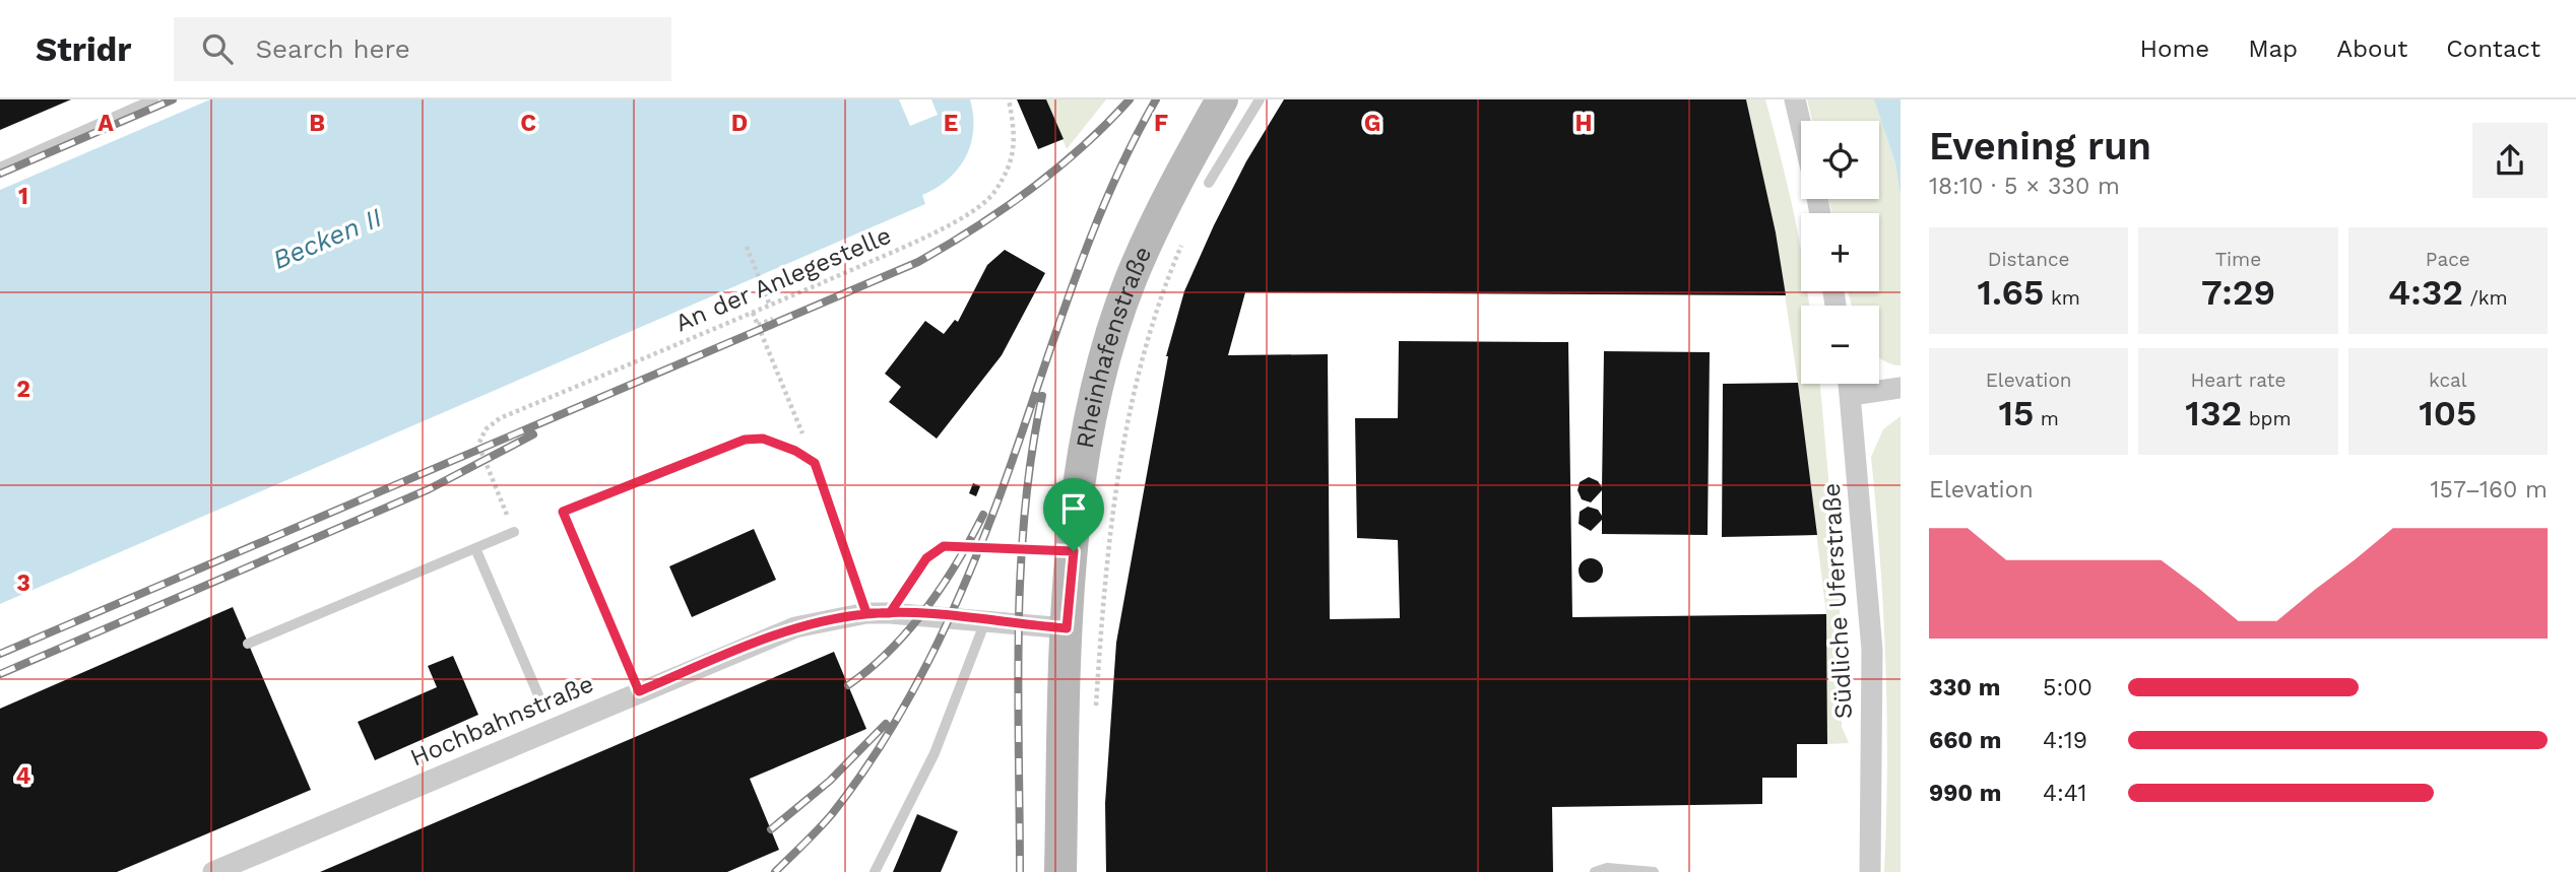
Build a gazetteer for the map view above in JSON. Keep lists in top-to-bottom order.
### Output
{
  "streets": {
    "main road": ["Rheinhafenstraße"],
    "street": ["Südliche Uferstraße", "Hochbahnstraße"],
    "path": ["An der Anlegestelle"]
  },
  "crossings": [
    ["Rheinhafenstraße", "Hochbahnstraße"]
  ],
  "water": ["Becken II"],
  "page": {
    "header": "Stridr",
    "search": "Search here",
    "nav": [
      "Home",
      "Map",
      "About",
      "Contact"
    ],
    "heading": ["Evening run", "18:10 · 5 × 330 m"],
    "map_buttons": ["+", "−"],
    "stats": [
      ["Distance", "1.65 km"],
      ["Time", "7:29"],
      ["Pace", "4:32 /km"],
      ["Elevation", "15 m"],
      ["Heart rate", "132 bpm"],
      ["kcal", "105"]
    ],
    "chart": ["Elevation", "157–160 m"],
    "list": [
      {
        "name": "330 m",
        "note": "5:00"
      },
      {
        "name": "660 m",
        "note": "4:19"
      },
      {
        "name": "990 m",
        "note": "4:41"
      }
    ]
  },
  "grid": {
    "columns": [
      "A",
      "B",
      "C",
      "D",
      "E",
      "F",
      "G",
      "H"
    ],
    "rows": [
      "1",
      "2",
      "3",
      "4"
    ]
  }
}
